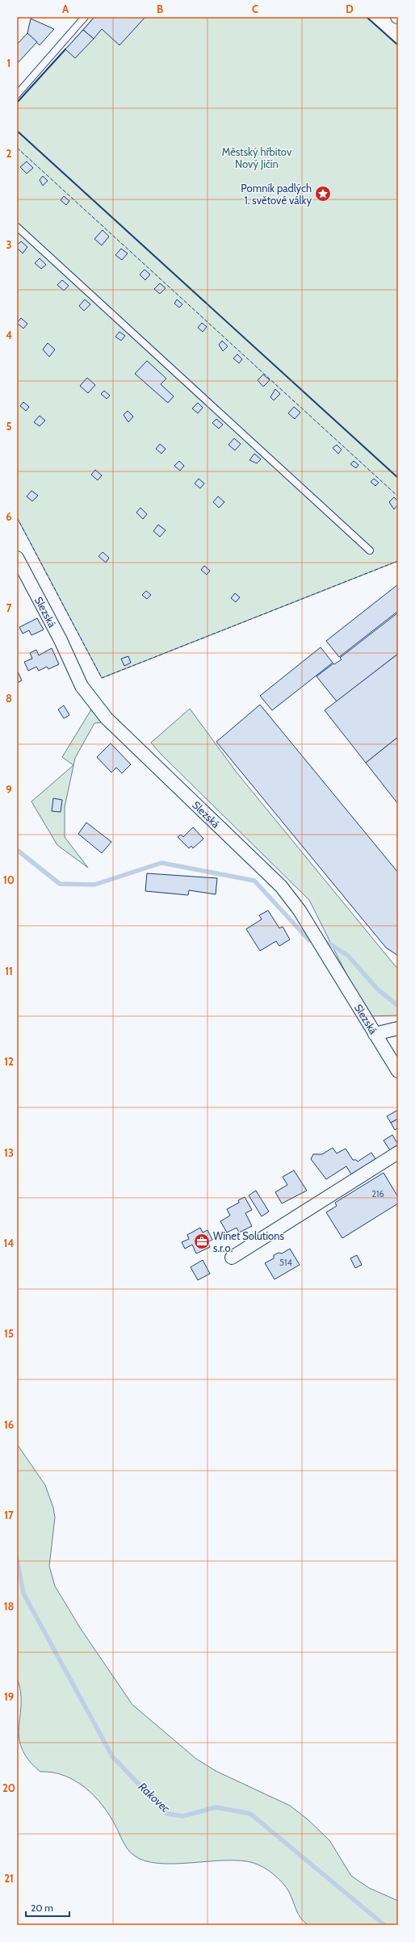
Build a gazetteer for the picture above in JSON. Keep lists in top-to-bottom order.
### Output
{
  "streets": {
    "street": ["Slezská"]
  },
  "water": ["Rakovec"],
  "parks": ["Městský hřbitov Nový Jičín"],
  "places": {
    "place": ["Pomník padlých 1. světové války"],
    "office": ["Winet Solutions s.r.o."]
  },
  "house_numbers": ["216", "514"],
  "scale_bar": "20 m",
  "grid": {
    "columns": [
      "A",
      "B",
      "C",
      "D"
    ],
    "rows": [
      "1",
      "2",
      "3",
      "4",
      "5",
      "6",
      "7",
      "8",
      "9",
      "10",
      "11",
      "12",
      "13",
      "14",
      "15",
      "16",
      "17",
      "18",
      "19",
      "20",
      "21"
    ]
  }
}
